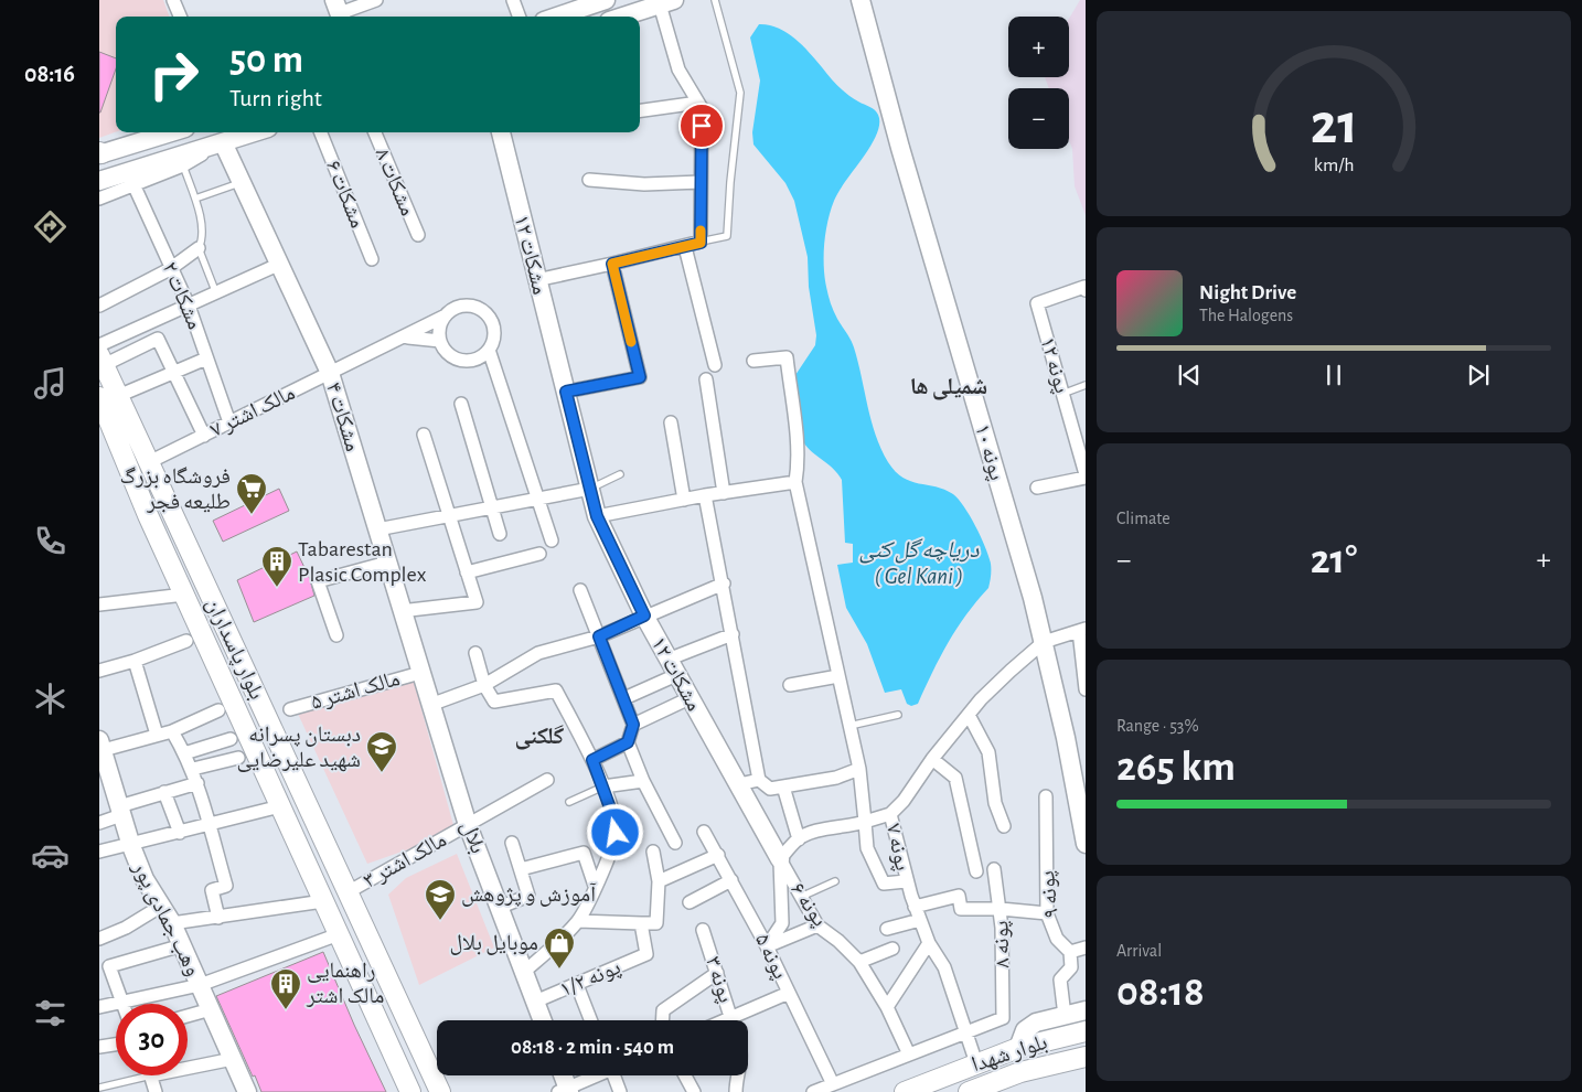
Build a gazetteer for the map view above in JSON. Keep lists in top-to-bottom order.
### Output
{
  "streets": {
    "main road": ["بلوار پاسداران", "بلوار شهدا"],
    "street": [
      "مشکات ۸",
      "مشکات ۶",
      "مشکات ۱۲",
      "مشکات ۲",
      "پونه ۱۲",
      "مالک اشتر ۷",
      "مشکات ۴",
      "پونه ۱۰",
      "مالک اشتر ۵",
      "بلال",
      "پونه ۷",
      "مالک اشتر ۳",
      "پونه ۹",
      "پونه ۶",
      "وهب جمادی پور",
      "پونه ۸",
      "پونه ۵",
      "پونه ۱/۲",
      "پونه ۳"
    ]
  },
  "crossings": [
    ["مشکات ۱۲", "پونه ۶"],
    ["مشکات ۲", "مالک اشتر ۷"],
    ["مالک اشتر ۷", "مشکات ۴"],
    ["مالک اشتر ۷", "بلوار پاسداران"],
    ["مشکات ۴", "مالک اشتر ۵"],
    ["مشکات ۴", "بلال"],
    ["پونه ۱۰", "پونه ۷"],
    ["بلوار پاسداران", "مالک اشتر ۳"],
    ["بلال", "مالک اشتر ۳"],
    ["بلال", "پونه ۱/۲"],
    ["پونه ۷", "پونه ۶"],
    ["پونه ۷", "پونه ۸"],
    ["پونه ۷", "بلوار شهدا"]
  ],
  "districts": ["شمیلی ها", "گلکنی"],
  "water": ["دریاچه گل کنی ( Gel Kani )"],
  "places": {
    "supermarket": ["فروشگاه بزرگ طلیعه فجر"],
    "building": ["Tabarestan Plasic Complex", "راهنمایی مالک اشتر"],
    "school or university": ["دبستان پسرانه شهید علیرضایی", "آموزش و پژوهش"],
    "shop": ["موبایل بلال"]
  },
  "page": {
    "tabs": "08:16",
    "map_buttons": ["+", "−"],
    "turn": ["50 m", "Turn right"],
    "song": ["Night Drive", "The Halogens"],
    "tile": [
      "Climate",
      ["Range · 53%", "265 km"],
      ["Arrival", "08:18"]
    ],
    "heat": ["−", "21°", "+"],
    "limit": "30",
    "trip": "08:18 · 2 min · 540 m",
    "gauge": ["21", "km/h"]
  }
}
